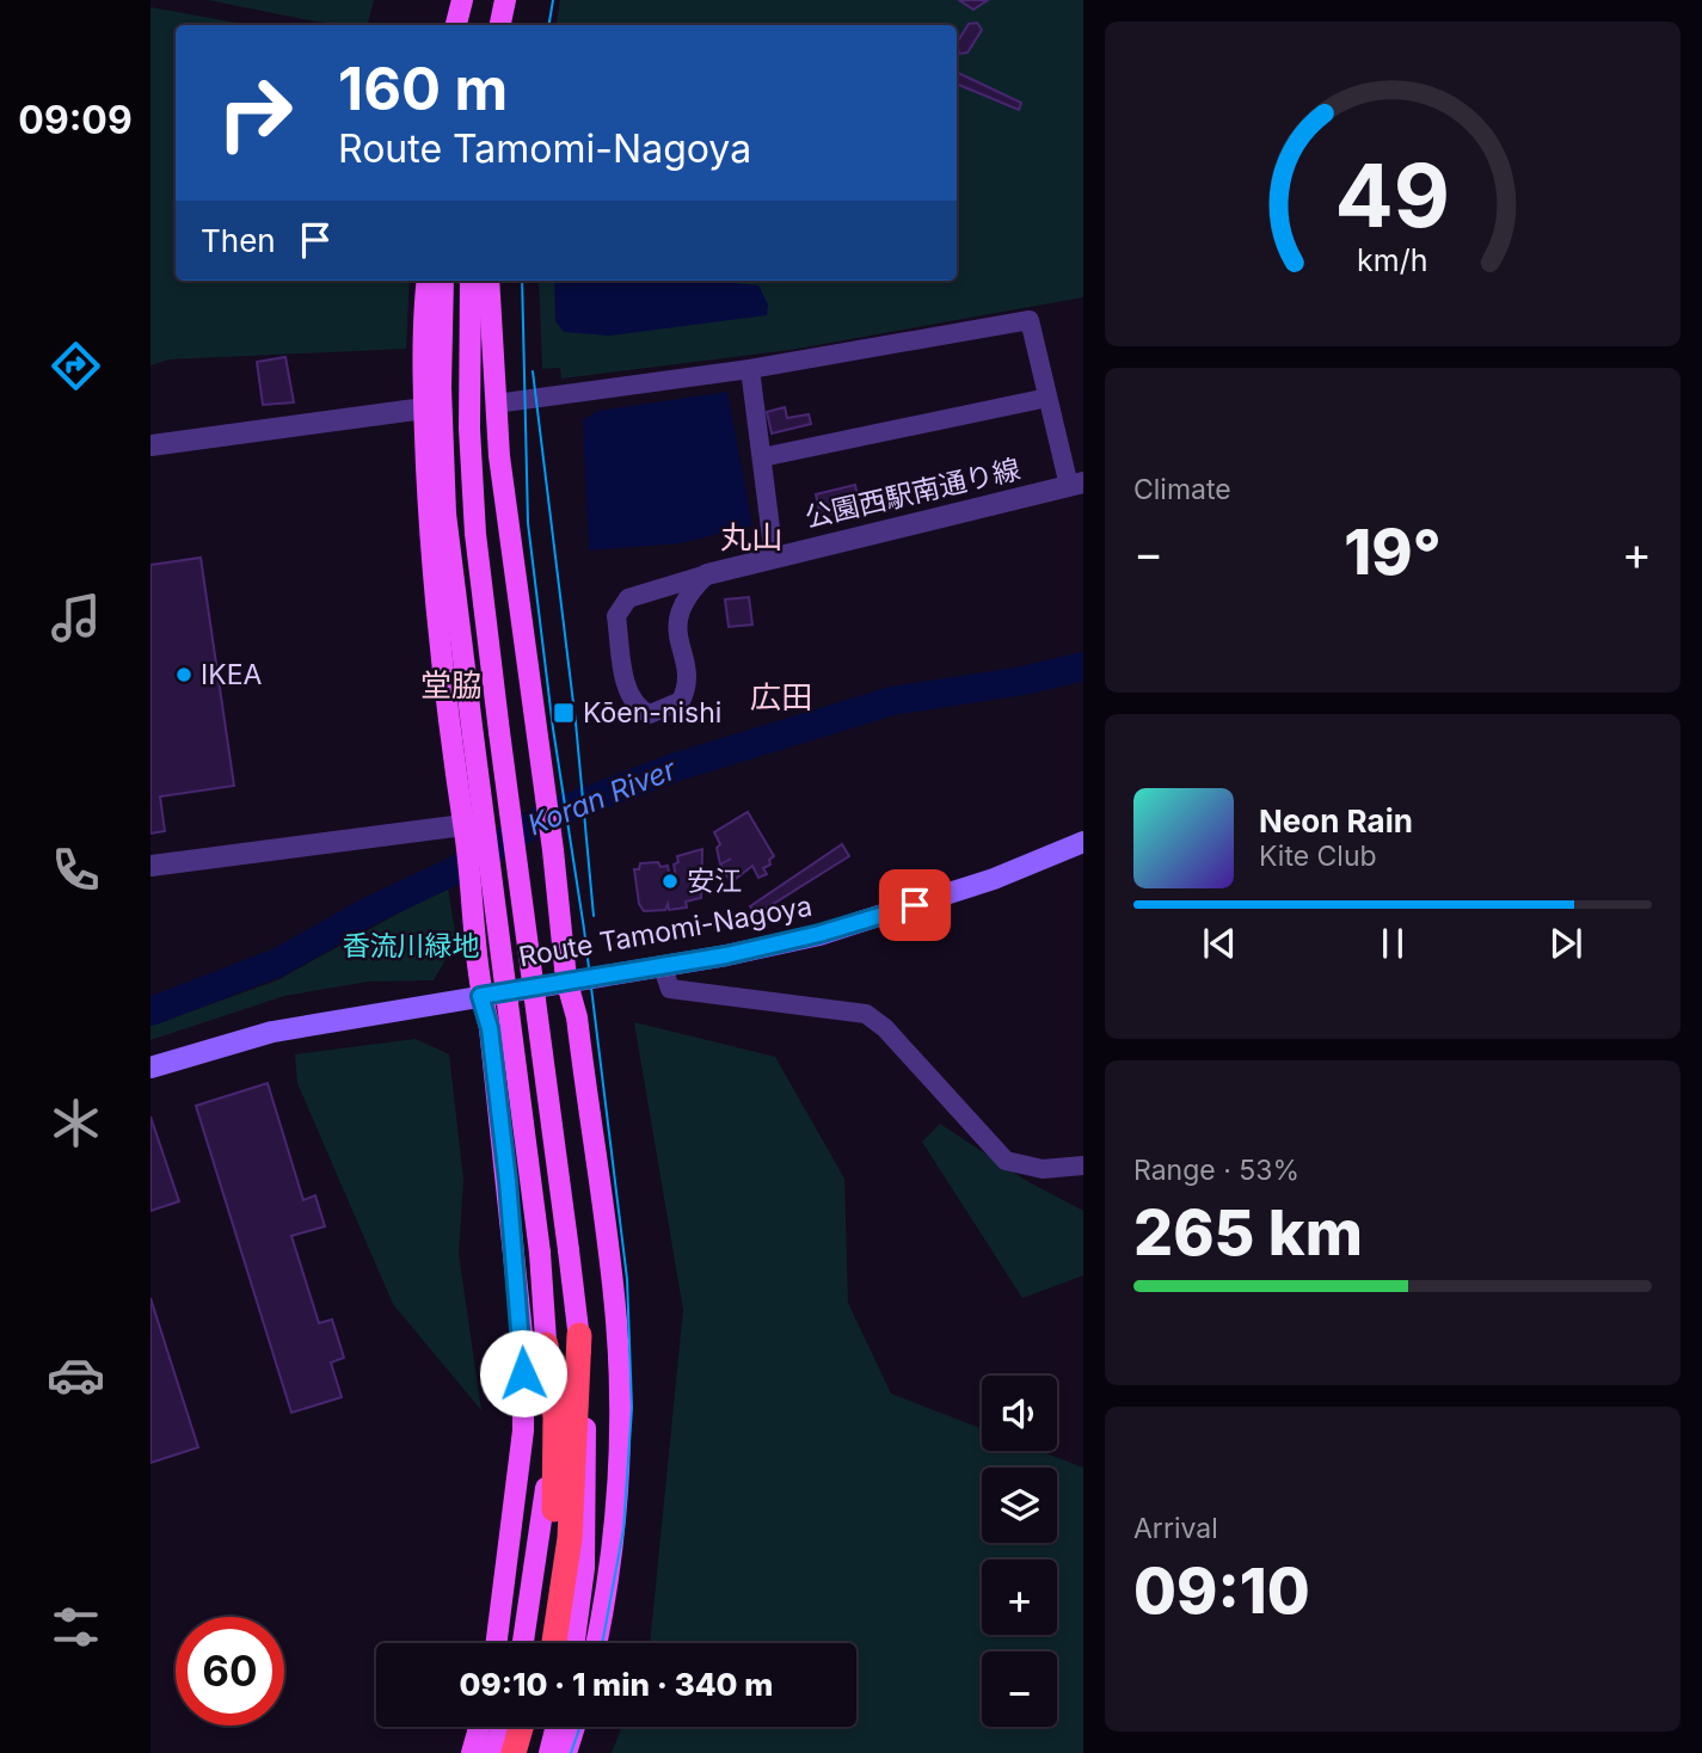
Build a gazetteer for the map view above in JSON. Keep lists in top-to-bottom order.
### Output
{
  "streets": {
    "main road": ["Route Tamomi-Nagoya"],
    "street": ["公園西駅南通り線"]
  },
  "districts": ["丸山", "堂脇", "広田"],
  "water": ["Koran River"],
  "parks": ["香流川緑地"],
  "places": {
    "other": ["IKEA", "安江"],
    "transit": ["Kōen-nishi"]
  },
  "page": {
    "tabs": "09:09",
    "turn": ["160 m", "Route Tamomi-Nagoya"],
    "then": "Then",
    "tile": [
      "Climate",
      ["Range · 53%", "265 km"],
      ["Arrival", "09:10"]
    ],
    "heat": ["−", "19°", "+"],
    "song": ["Neon Rain", "Kite Club"],
    "map_buttons": ["+", "−"],
    "limit": "60",
    "trip": "09:10 · 1 min · 340 m",
    "gauge": ["49", "km/h"]
  }
}
